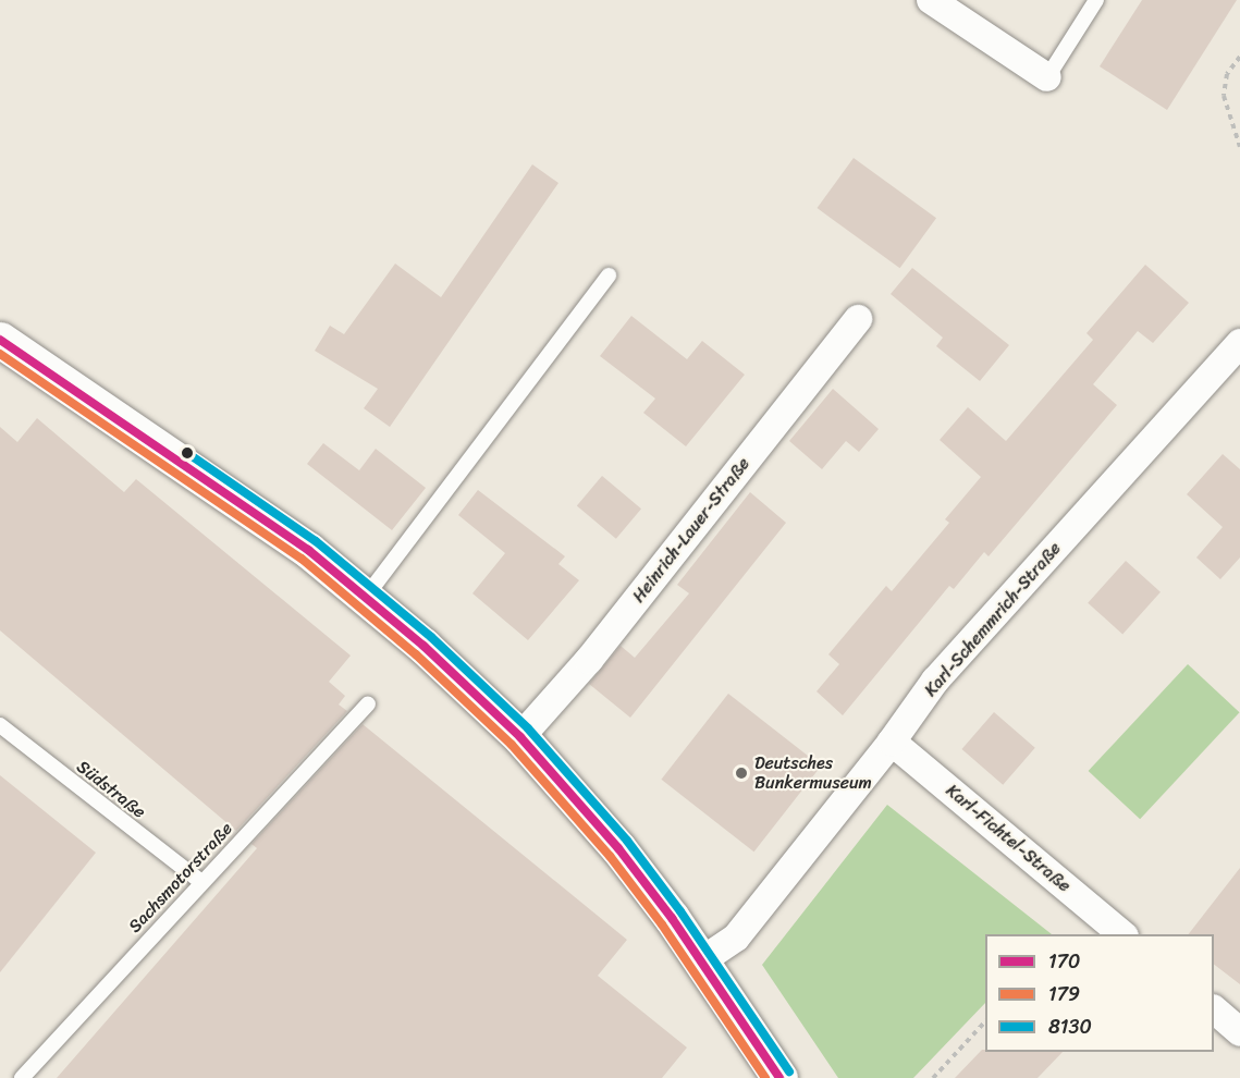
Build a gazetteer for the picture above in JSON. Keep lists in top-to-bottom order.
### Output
{
  "streets": {
    "street": ["Heinrich-Lauer-Straße", "Karl-Schemmrich-Straße", "Karl-Fichtel-Straße"],
    "lane": ["Südstraße", "Sachsmotorstraße"]
  },
  "crossings": [
    ["Karl-Schemmrich-Straße", "Karl-Fichtel-Straße"],
    ["Südstraße", "Sachsmotorstraße"]
  ],
  "places": ["Deutsches Bunkermuseum"],
  "lines": ["transit line 170", "transit line 179", "transit line 8130"],
  "legend": ["170", "179", "8130"]
}
